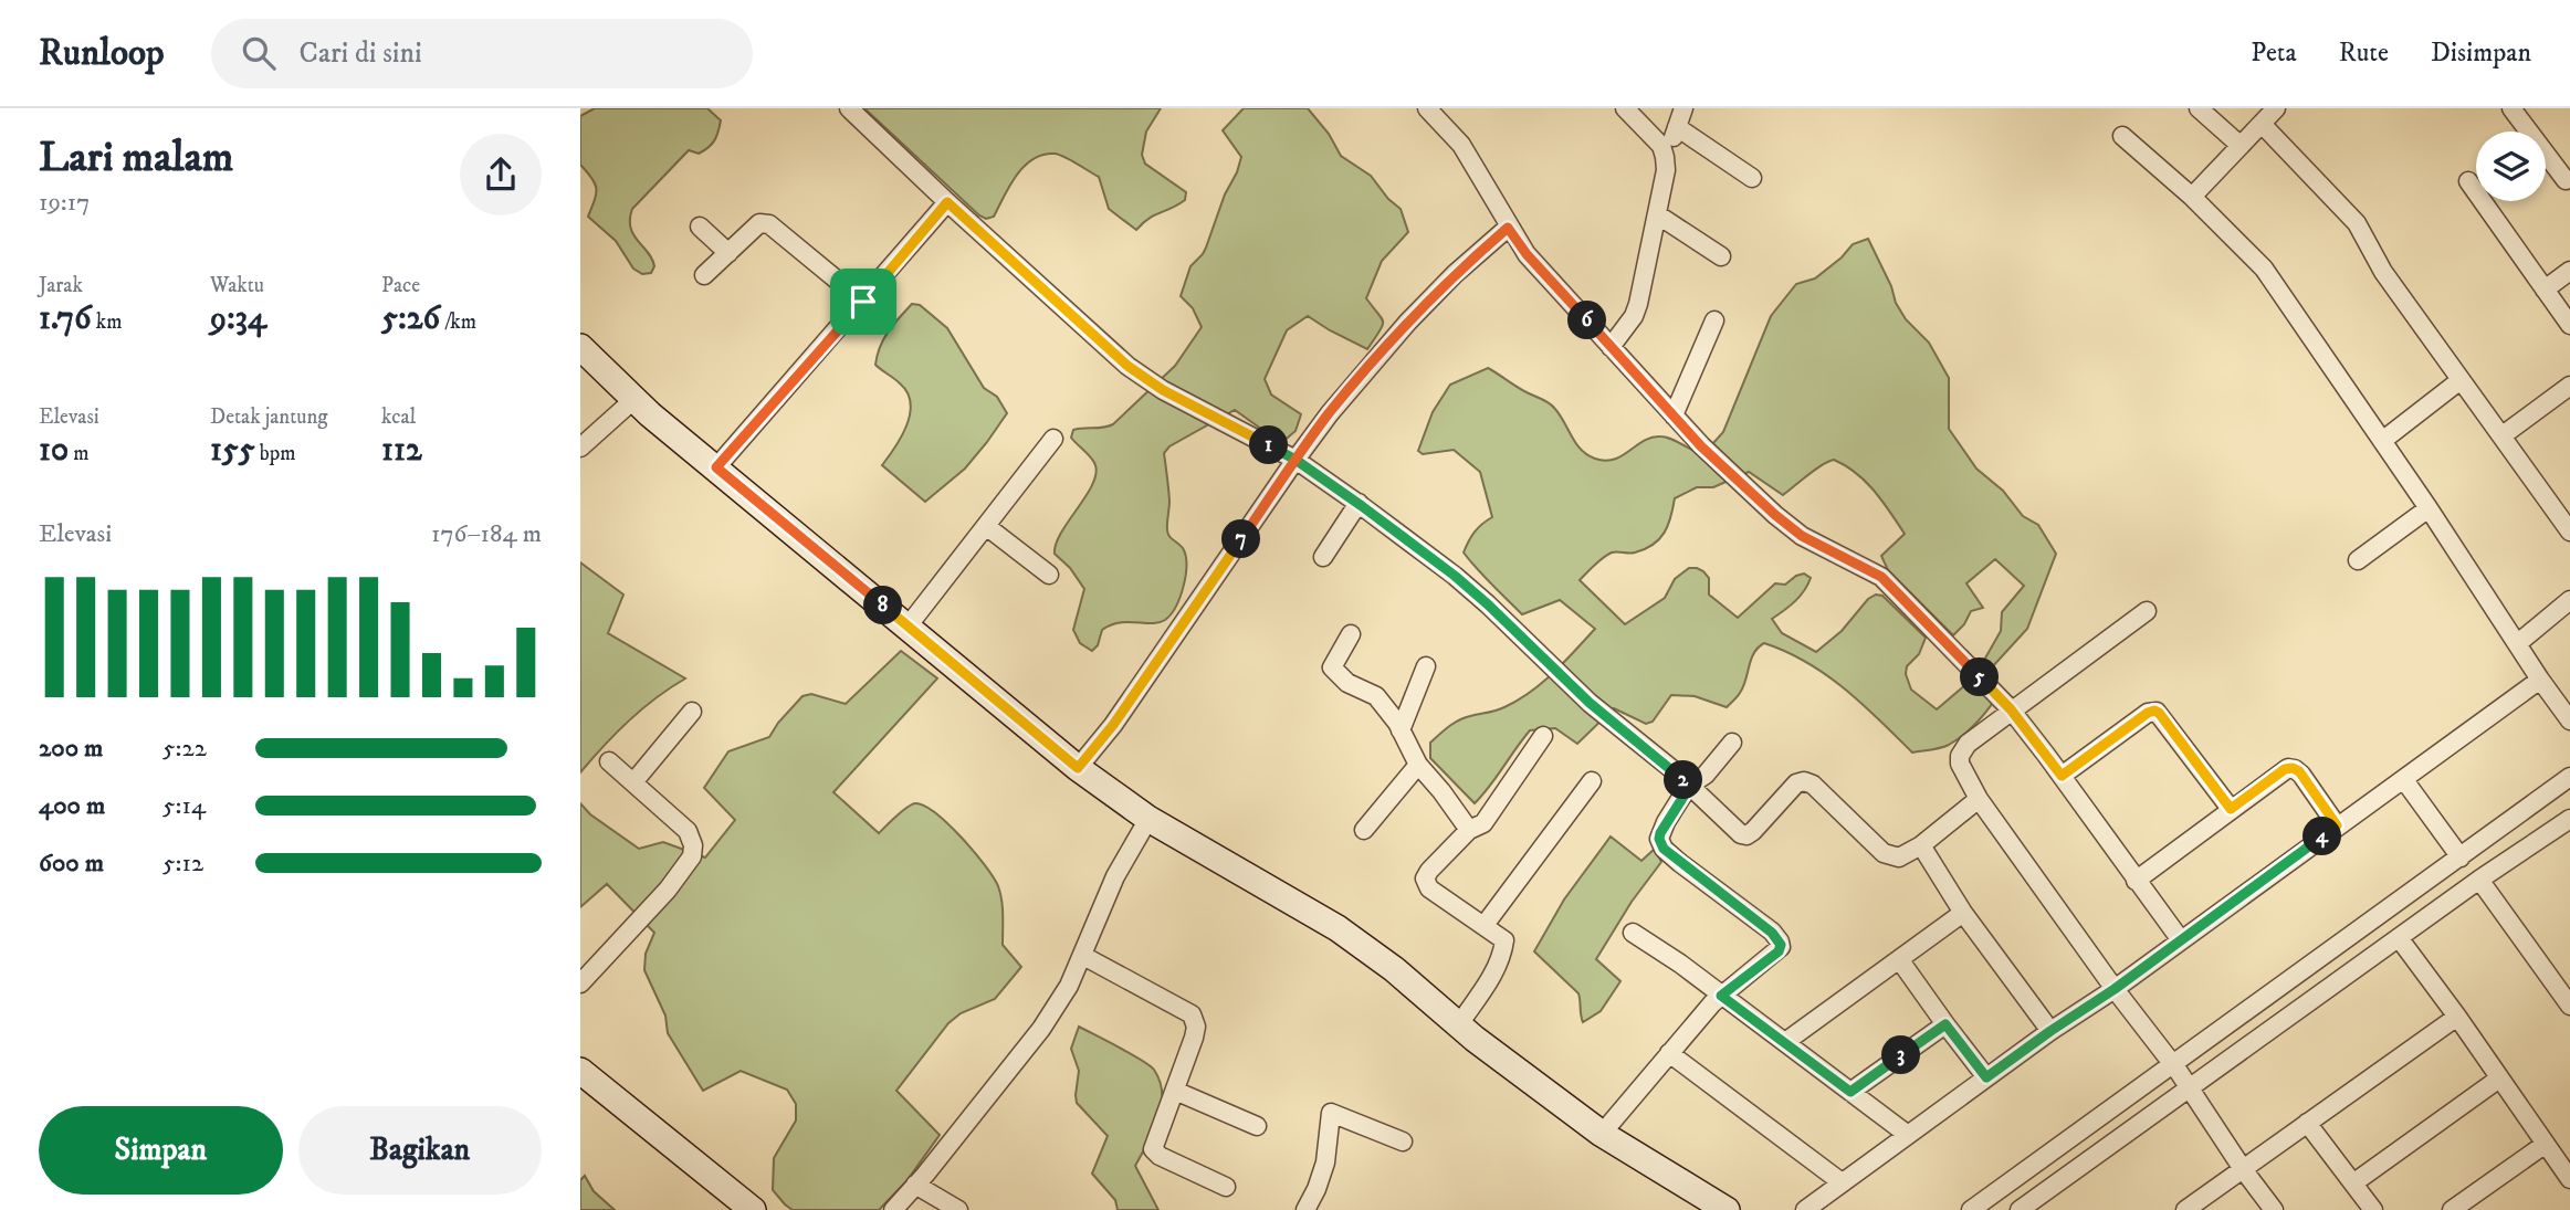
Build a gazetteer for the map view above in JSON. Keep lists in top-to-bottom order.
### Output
{
  "page": {
    "header": "Runloop",
    "search": "Cari di sini",
    "nav": ["Peta", "Rute", "Disimpan"],
    "heading": ["Lari malam", "19:17"],
    "stats": [
      ["Jarak", "1.76 km"],
      ["Waktu", "9:34"],
      ["Pace", "5:26 /km"],
      ["Elevasi", "10 m"],
      ["Detak jantung", "155 bpm"],
      ["kcal", "112"]
    ],
    "pins": [
      "6",
      "1",
      "7",
      "8",
      "5",
      "2",
      "4",
      "3"
    ],
    "chart": ["Elevasi", "176–184 m"],
    "list": [
      {
        "name": "200 m",
        "note": "5:22"
      },
      {
        "name": "400 m",
        "note": "5:14"
      },
      {
        "name": "600 m",
        "note": "5:12"
      }
    ],
    "buttons": ["Simpan", "Bagikan"]
  }
}
